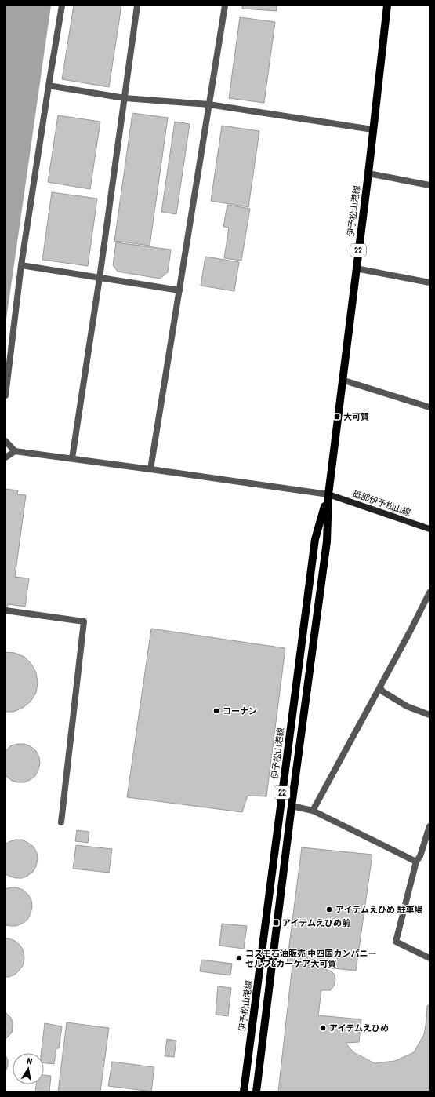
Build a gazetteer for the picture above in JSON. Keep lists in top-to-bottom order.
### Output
{
  "streets": {
    "main road": ["伊予松山港線", "22", "砥部伊予松山線"]
  },
  "crossings": [
    ["伊予松山港線", "砥部伊予松山線"]
  ],
  "places": {
    "transit": ["大可賀", "アイテムえひめ前"],
    "other": [
      "コーナン",
      "アイテムえひめ 駐車場",
      "コスモ石油販売 中四国カンパニー セルフ&カーケア大可賀",
      "アイテムえひめ"
    ]
  },
  "north": "top"
}
